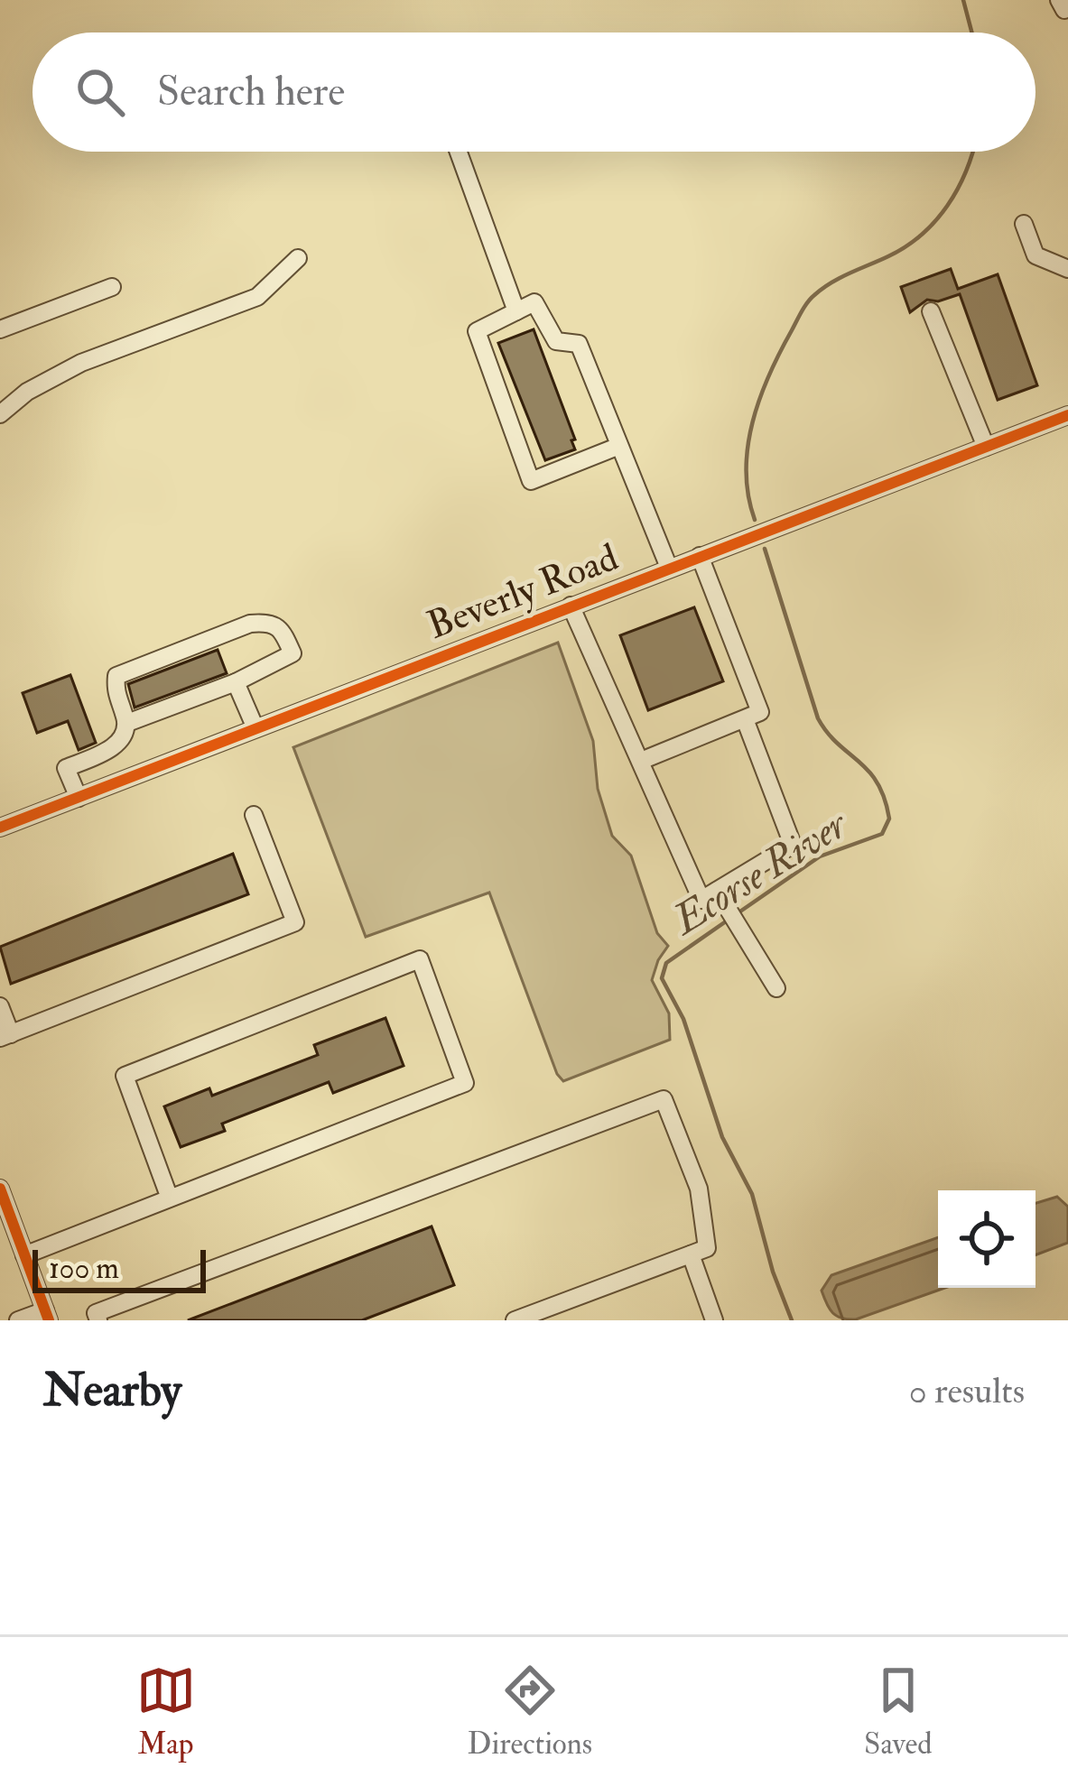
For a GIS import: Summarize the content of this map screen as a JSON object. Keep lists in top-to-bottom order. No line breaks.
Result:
{"streets":{"street":["Beverly Road"]},"water":["Ecorse River"],"scale_bar":"100 m","page":{"search":"Search here","scale":"100 m","heading":["Nearby","0 results"],"nav":["Map","Directions","Saved"]}}
